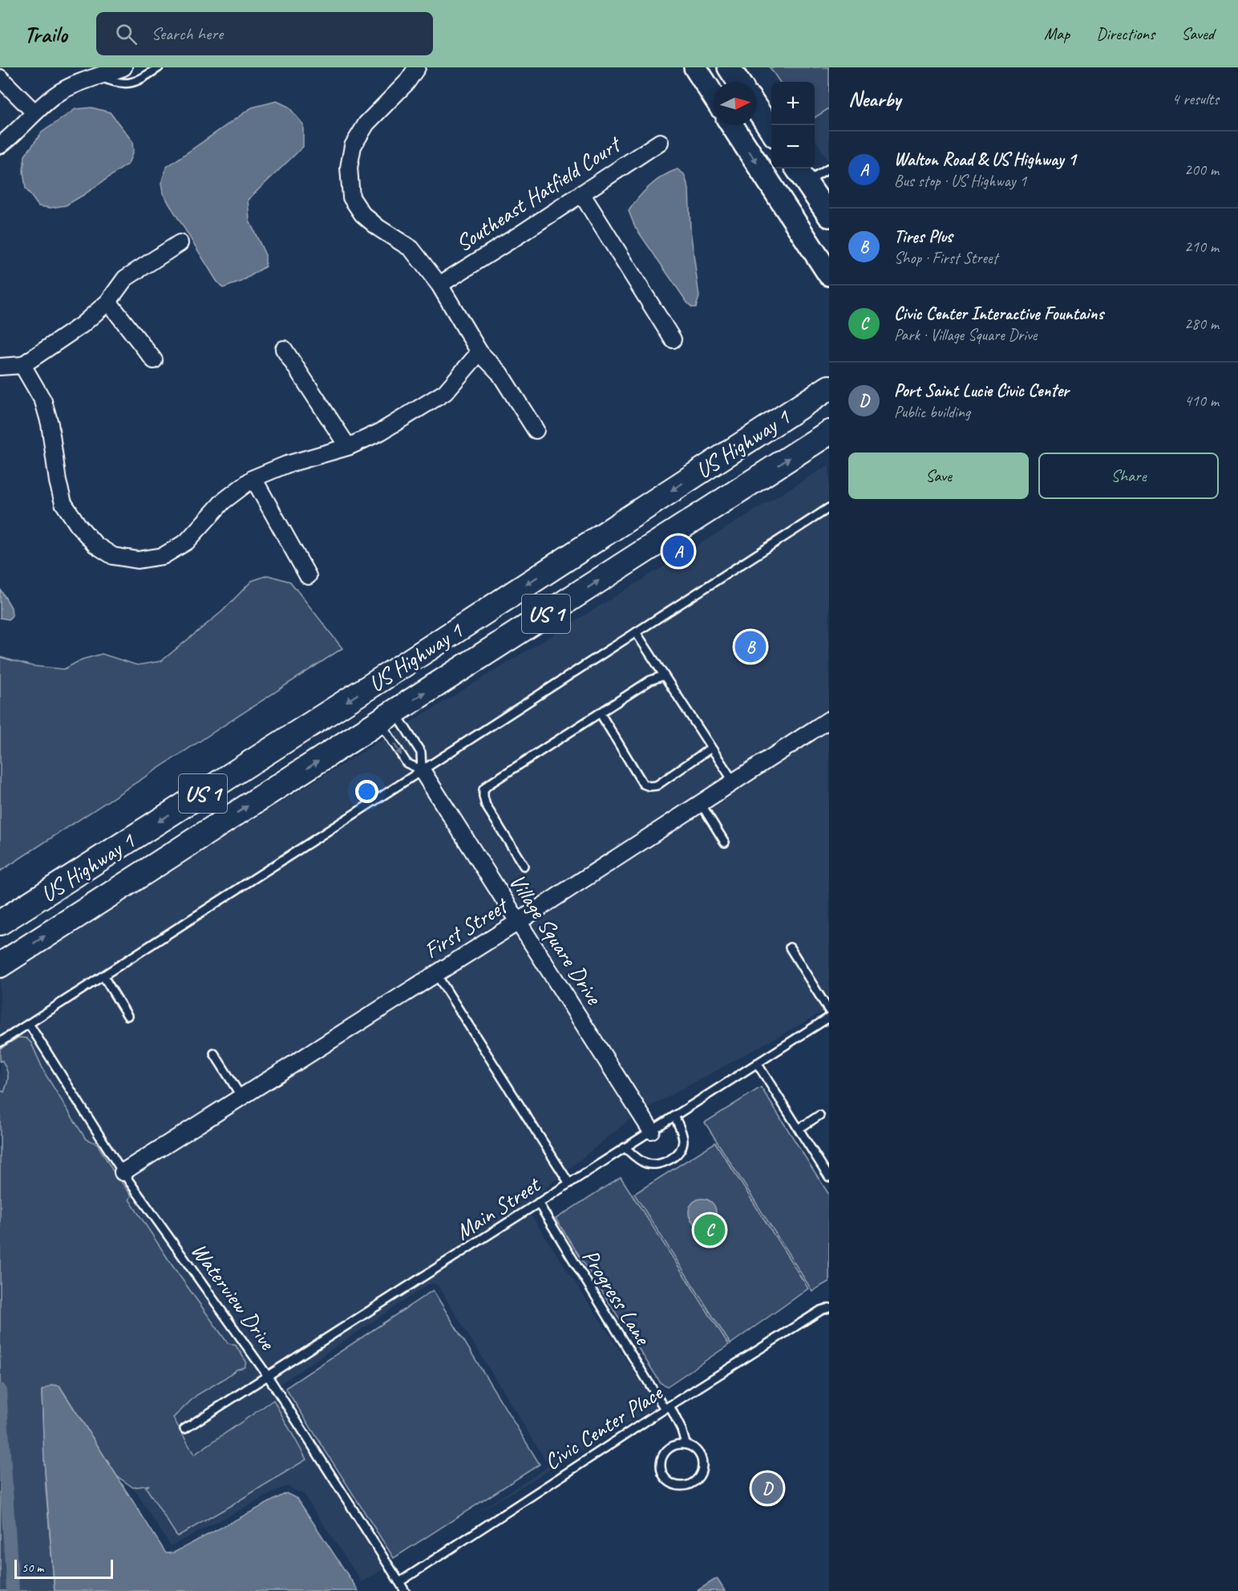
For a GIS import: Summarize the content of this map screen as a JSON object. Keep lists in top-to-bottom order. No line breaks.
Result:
{"streets":{"main road":["US Highway 1","US 1"],"street":["Southeast Hatfield Court","First Street","Village Square Drive"],"lane":["Main Street","Waterview Drive","Progress Lane","Civic Center Place"]},"crossings":[["US Highway 1","Village Square Drive"],["First Street","Village Square Drive"],["First Street","Waterview Drive"],["Village Square Drive","Main Street"],["Main Street","Waterview Drive"],["Main Street","Progress Lane"],["Waterview Drive","Civic Center Place"],["Progress Lane","Civic Center Place"]],"scale_bar":"50 m","north":"right","page":{"header":"Trailo","search":"Search here","nav":["Map","Directions","Saved"],"heading":["Nearby","4 results"],"map_buttons":["+","−"],"list":[{"mark":"A","name":"Walton Road & US Highway 1","note":"Bus stop · US Highway 1","value":"200 m"},{"mark":"B","name":"Tires Plus","note":"Shop · First Street","value":"210 m"},{"mark":"C","name":"Civic Center Interactive Fountains","note":"Park · Village Square Drive","value":"280 m"},{"mark":"D","name":"Port Saint Lucie Civic Center","note":"Public building","value":"410 m"}],"buttons":["Save","Share"],"pins":["A","B","C","D"],"scale":"50 m"}}
